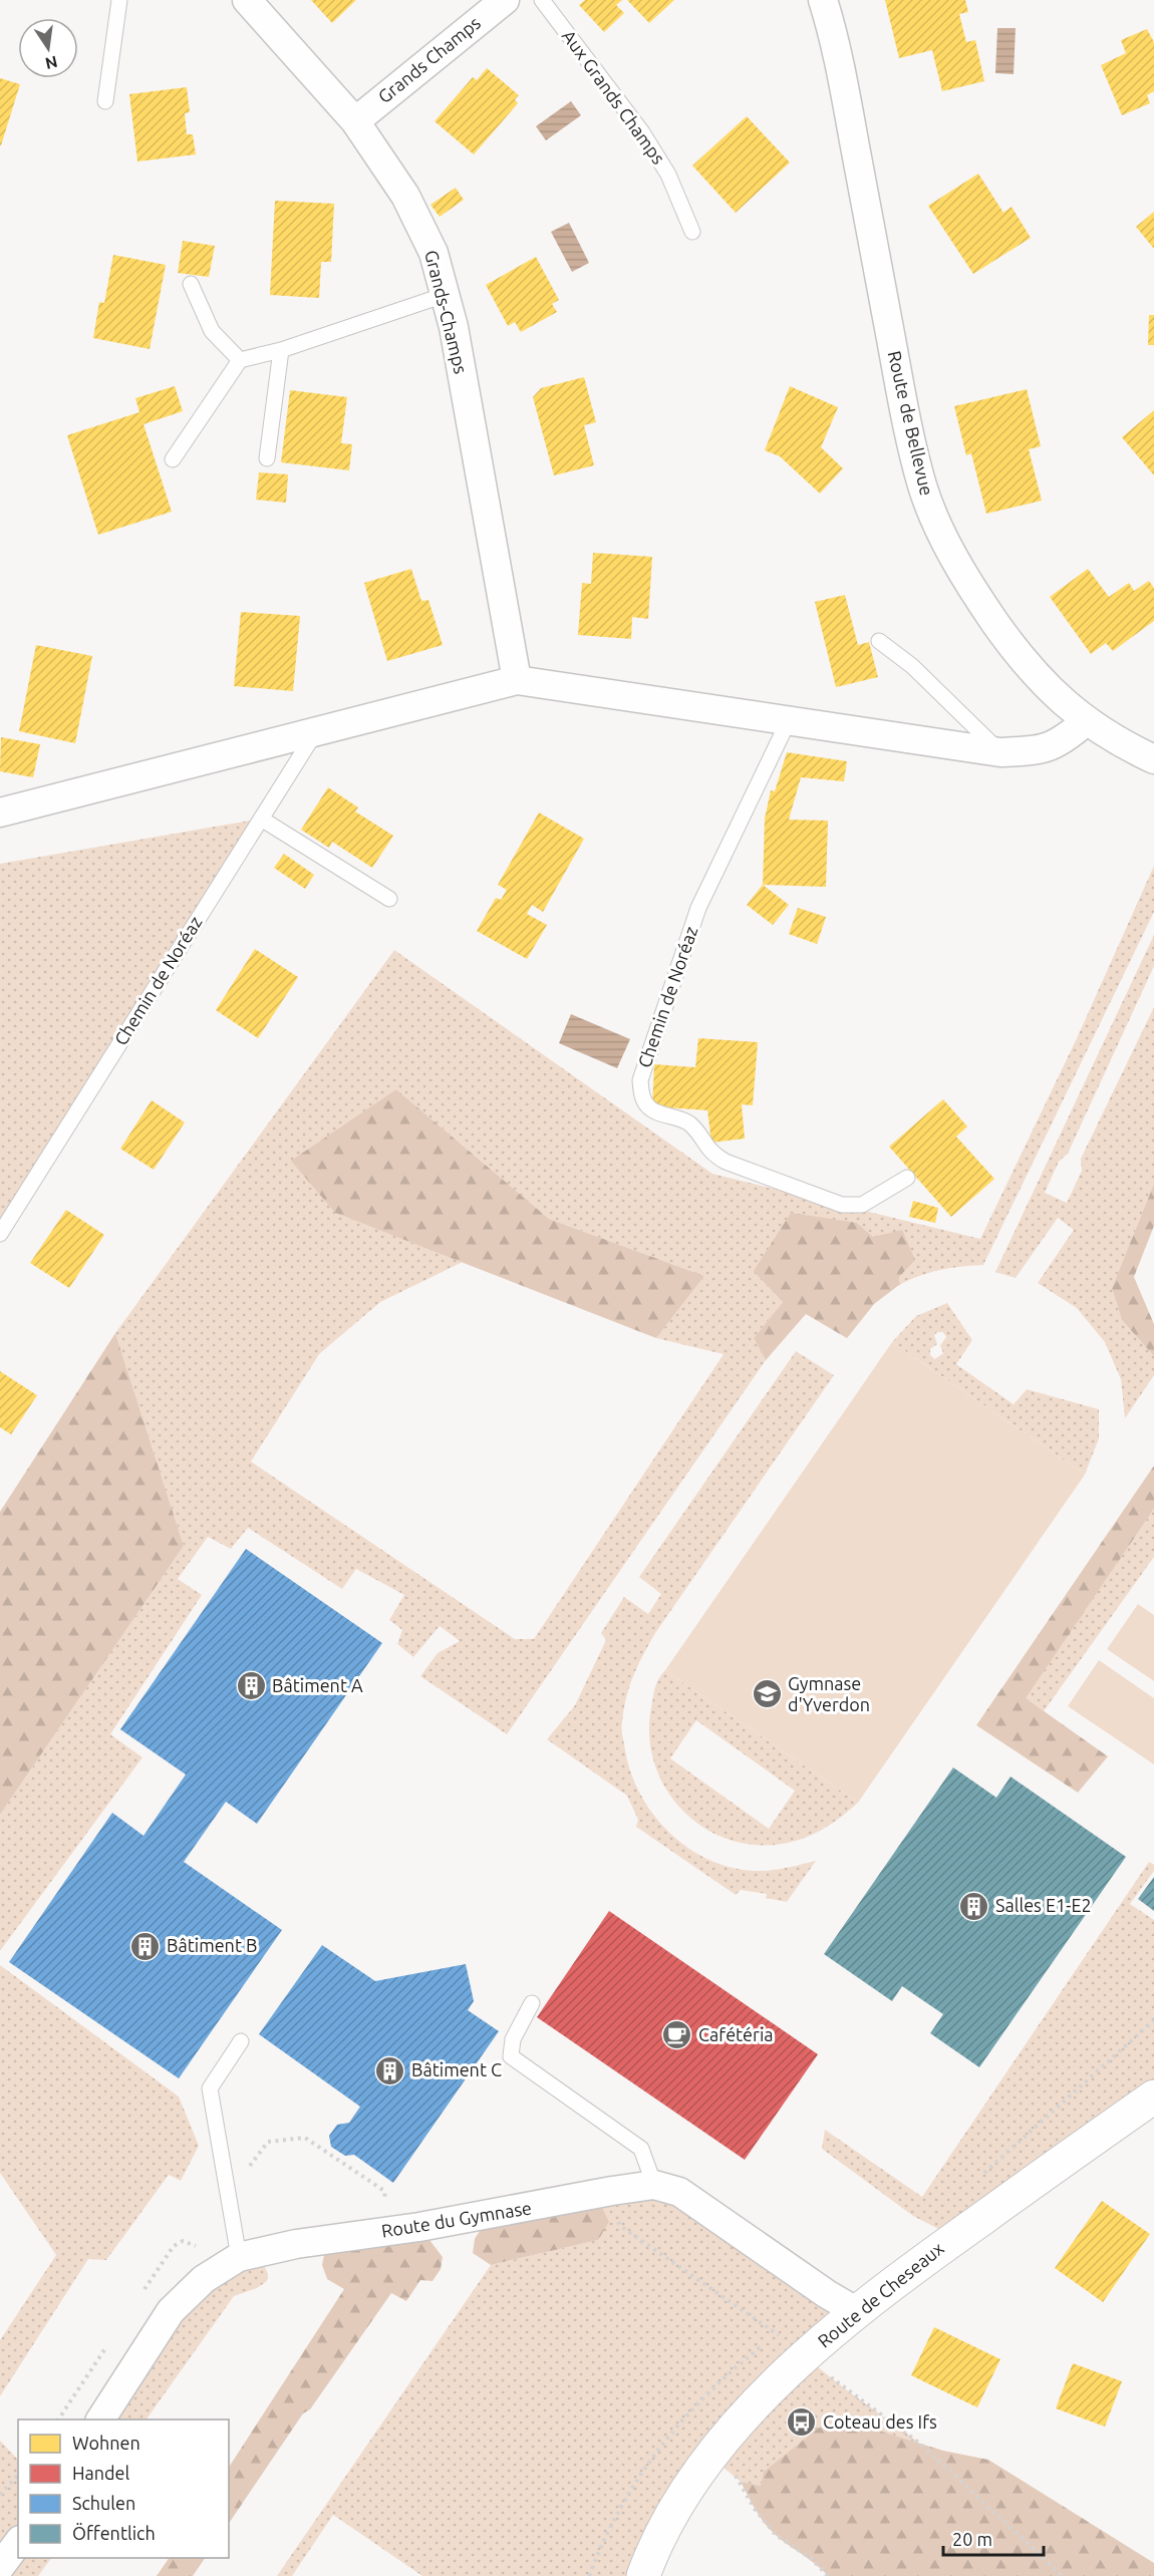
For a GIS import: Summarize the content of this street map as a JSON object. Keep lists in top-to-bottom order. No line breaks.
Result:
{"streets":{"street":["Grands Champs","Grands-Champs","Route de Bellevue","Route du Gymnase","Route de Cheseaux"],"lane":["Aux Grands Champs","Chemin de Noréaz"]},"crossings":[["Grands Champs","Grands-Champs"],["Route du Gymnase","Route de Cheseaux"]],"places":{"building":["Bâtiment A","Salles E1-E2","Bâtiment B","Bâtiment C"],"school or university":["Gymnase d'Yverdon"],"cafe":["Cafétéria"],"bus stop":["Coteau des Ifs"]},"legend":["Wohnen","Handel","Schulen","Öffentlich"],"scale_bar":"20 m","north":"bottom"}
